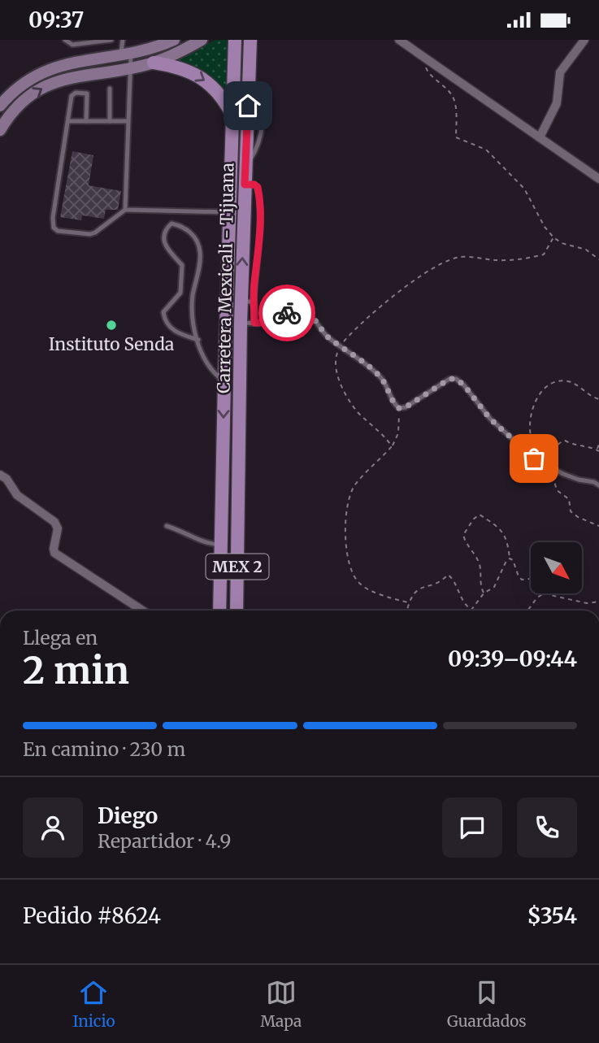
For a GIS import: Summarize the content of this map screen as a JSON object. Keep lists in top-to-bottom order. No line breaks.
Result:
{"streets":{"main road":["Carretera Mexicali - Tijuana","MEX 2"]},"crossings":[["Carretera Mexicali - Tijuana","MEX 2"]],"places":["Instituto Senda"],"north":"bottom right","page":{"status":"09:37","heading":["2 min","Llega en","09:39–09:44"],"panel":["Diego","Repartidor · 4.9","Pedido #8624","$354"],"bar":"En camino · 230 m","tabs":["Inicio","Mapa","Guardados"]}}
